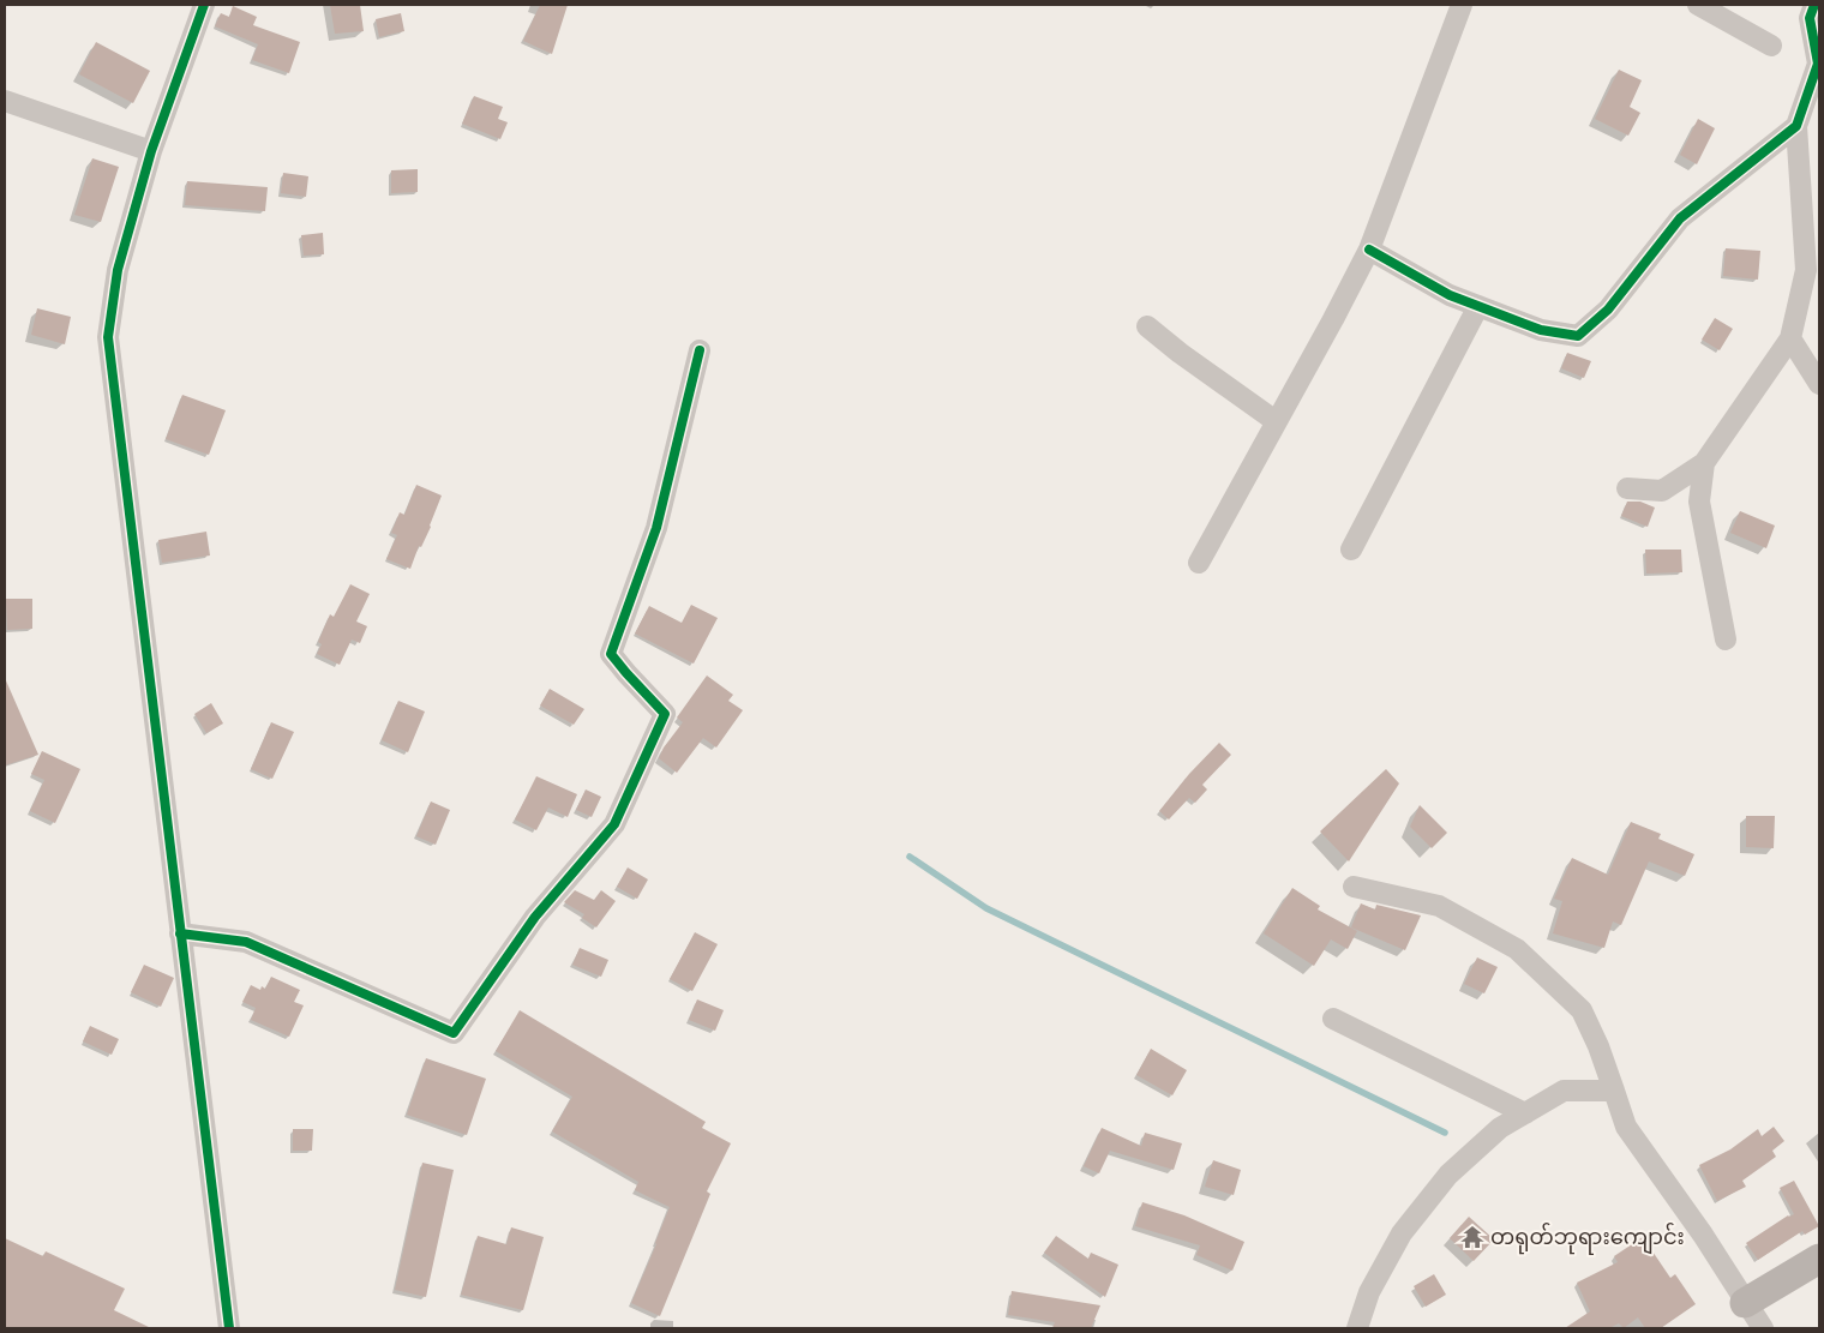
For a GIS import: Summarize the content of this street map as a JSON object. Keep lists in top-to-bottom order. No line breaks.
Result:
{"places":{"temple":["တရုတ်ဘုရားကျောင်း"]}}
